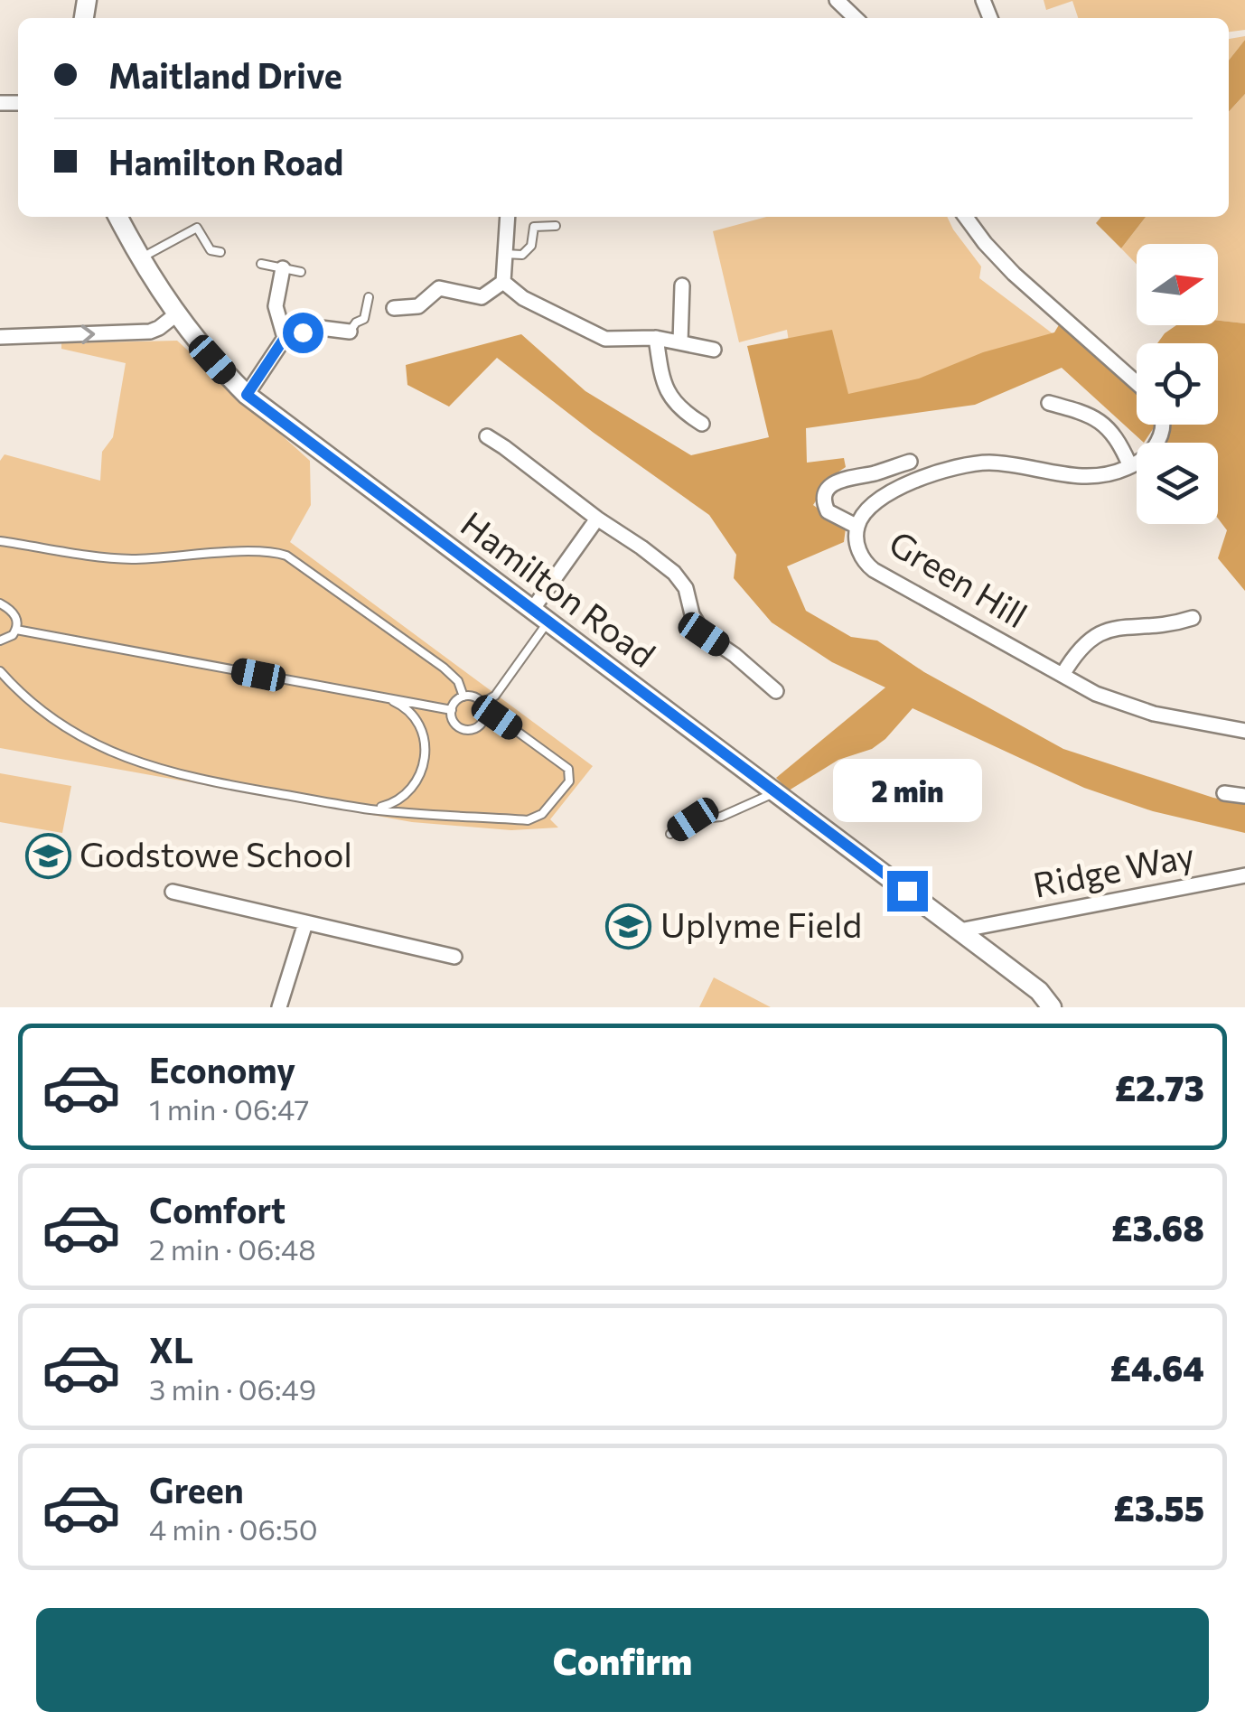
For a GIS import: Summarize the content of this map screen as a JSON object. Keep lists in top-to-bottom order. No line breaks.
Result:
{"streets":{"street":["Green Hill","Hamilton Road","Ridge Way"]},"crossings":[["Hamilton Road","Ridge Way"]],"places":{"school or university":["Godstowe School","Uplyme Field"]},"north":"right","page":{"banner":["Maitland Drive","Hamilton Road"],"bubble":"2 min","list":[{"name":"Economy","note":"1 min · 06:47","value":"£2.73"},{"name":"Comfort","note":"2 min · 06:48","value":"£3.68"},{"name":"XL","note":"3 min · 06:49","value":"£4.64"},{"name":"Green","note":"4 min · 06:50","value":"£3.55"}],"buttons":"Confirm"}}
